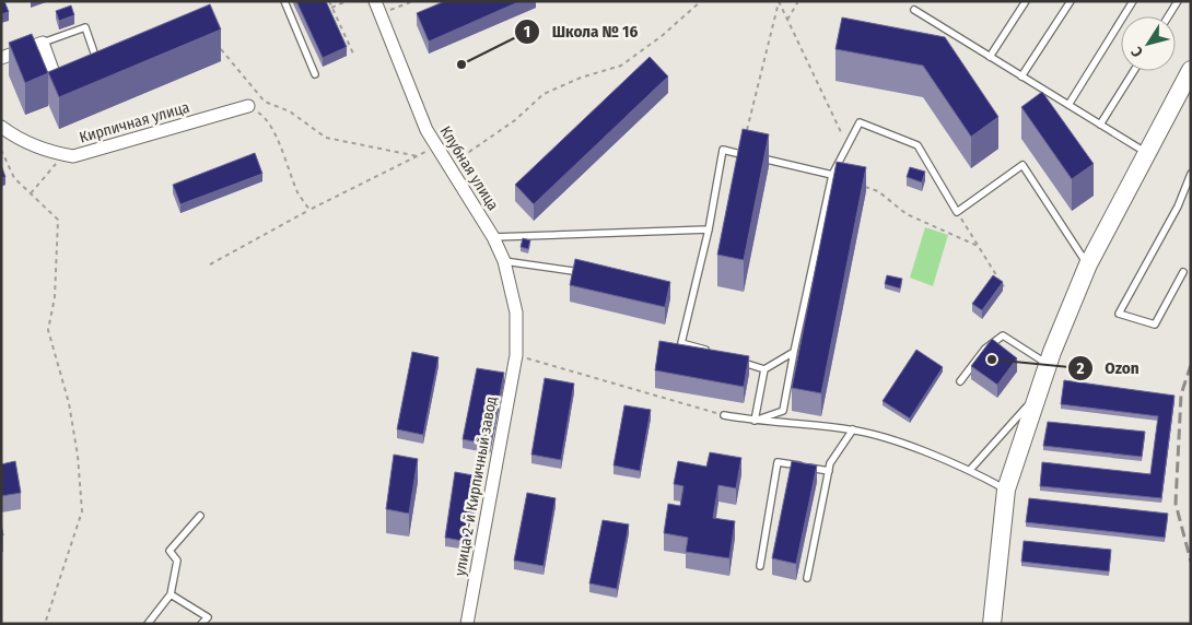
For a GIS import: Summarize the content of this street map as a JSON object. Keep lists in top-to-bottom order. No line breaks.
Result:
{"streets":{"street":["Кирпичная улица","Клубная улица","улица 2-й Кирпичный завод"]},"crossings":[["Клубная улица","улица 2-й Кирпичный завод"]],"places":["Школа № 16","Ozon"],"north":"bottom left"}
